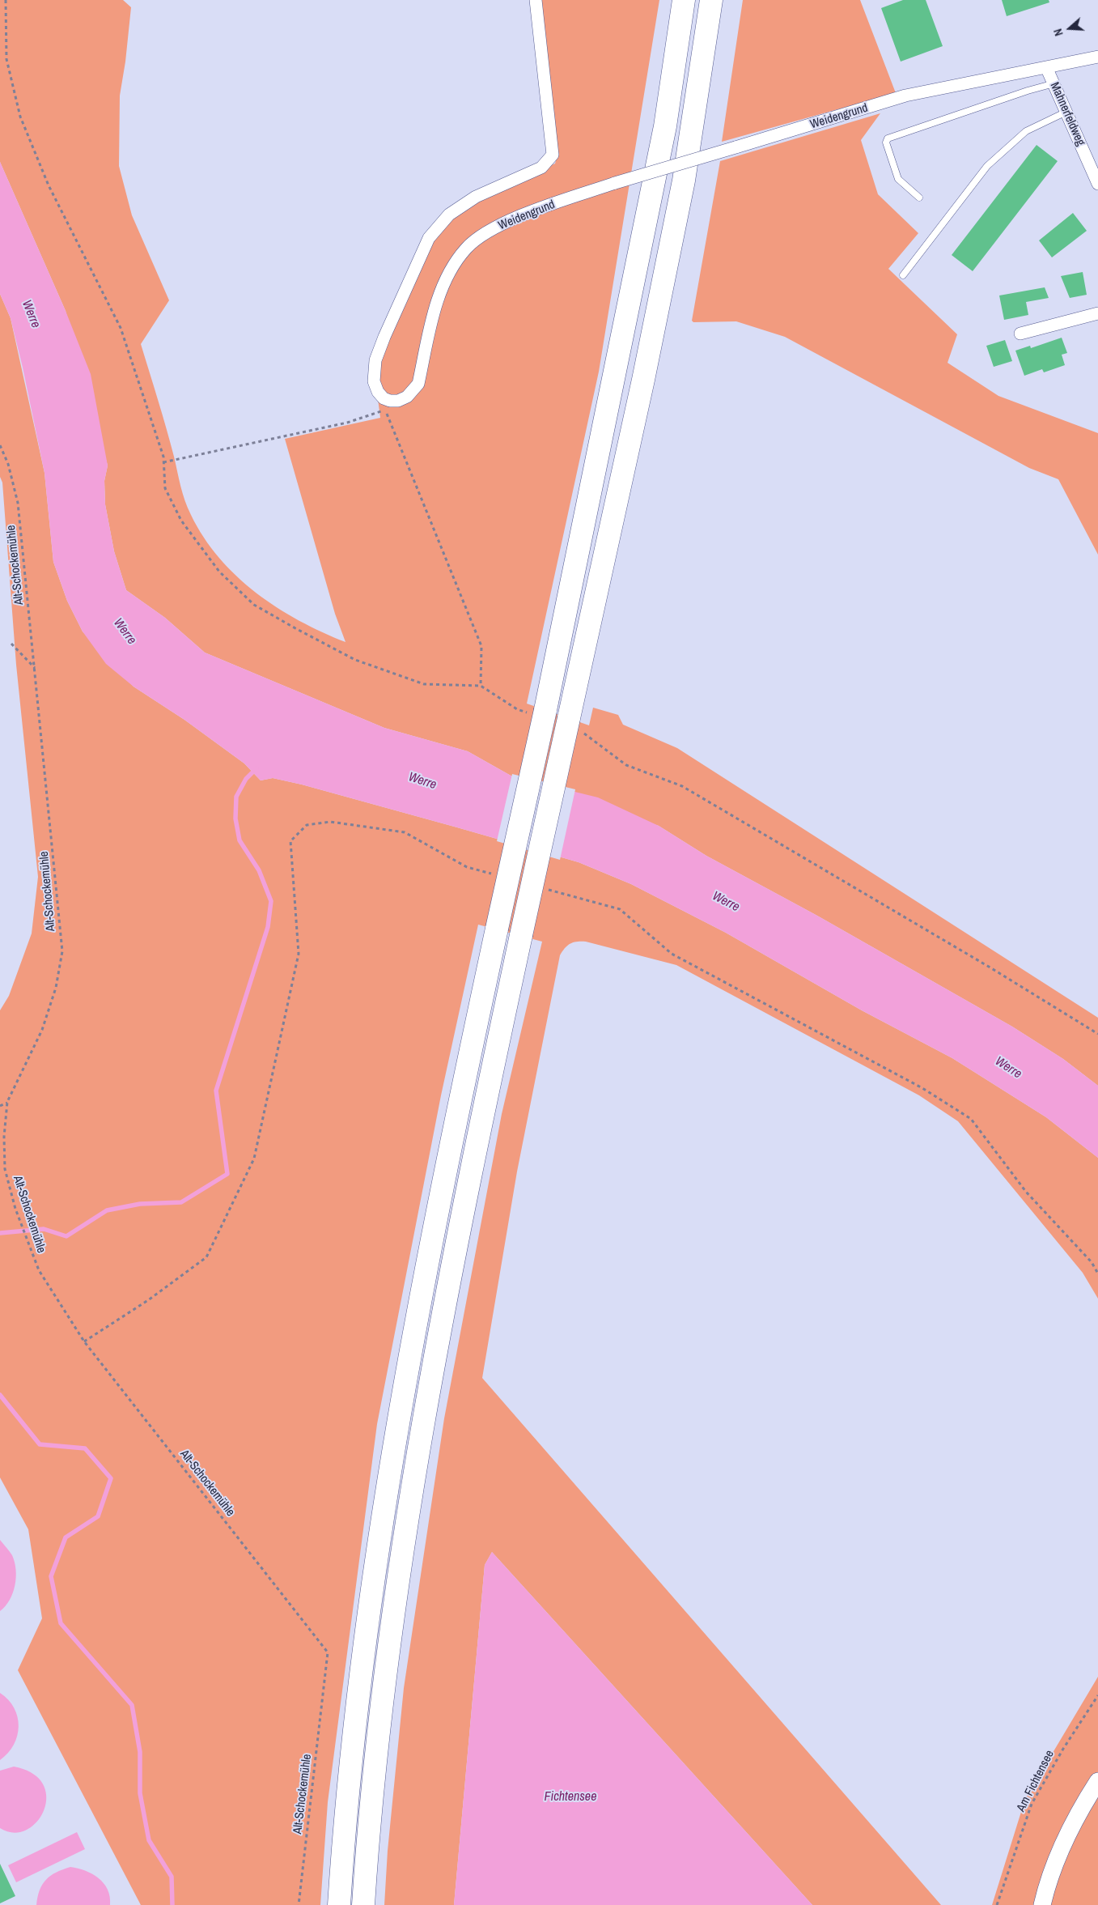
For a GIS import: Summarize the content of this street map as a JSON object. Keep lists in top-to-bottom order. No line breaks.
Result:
{"streets":{"street":["Mahnerfeldweg","Weidengrund"],"path":["Alt-Schockemühle","Am Fichtensee"]},"crossings":[["Mahnerfeldweg","Weidengrund"]],"water":["Werre","Fichtensee"],"north":"left"}
